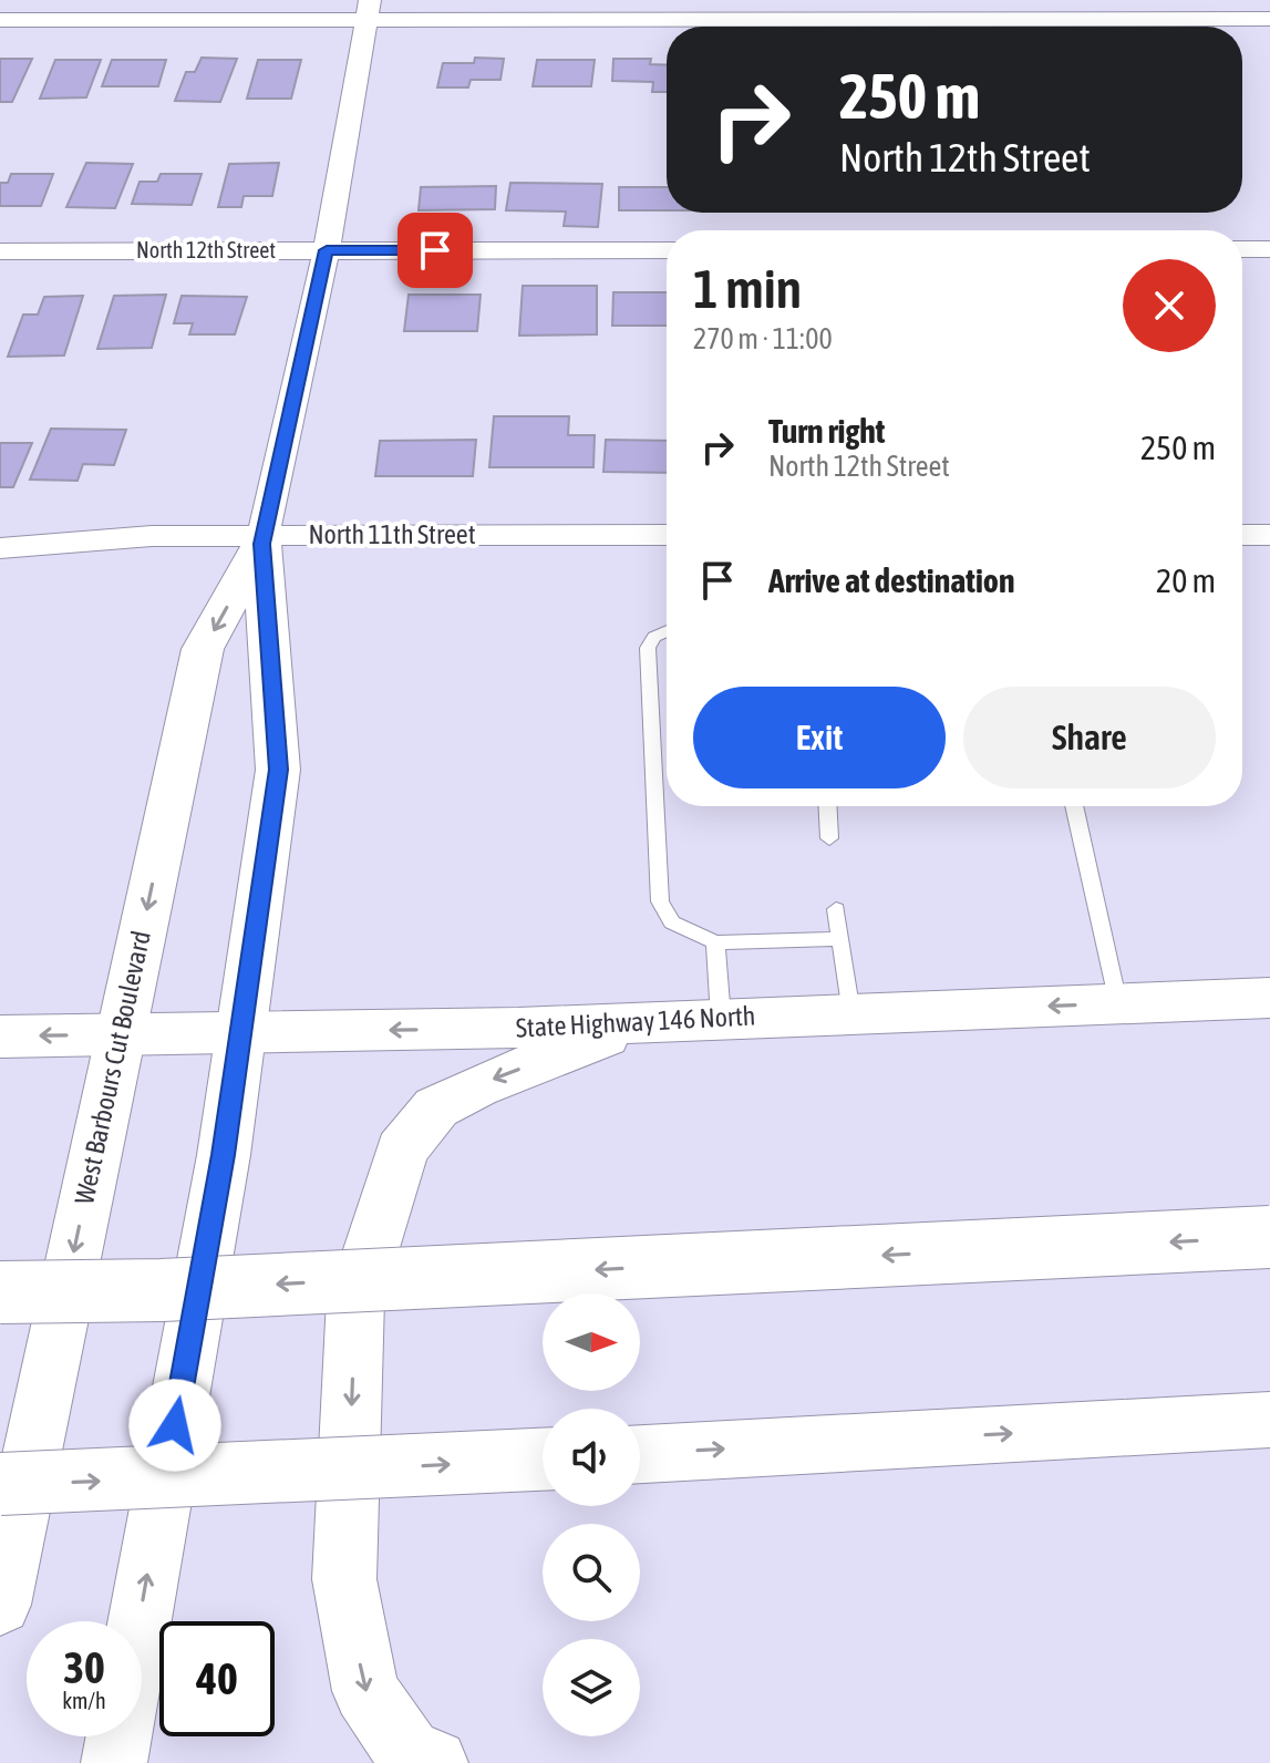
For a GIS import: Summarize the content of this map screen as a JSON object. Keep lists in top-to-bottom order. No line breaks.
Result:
{"streets":{"main road":["State Highway 146 North"],"street":["North 12th Street","North 11th Street","West Barbours Cut Boulevard"]},"crossings":[["North 12th Street","West Barbours Cut Boulevard"],["North 11th Street","West Barbours Cut Boulevard"],["State Highway 146 North","West Barbours Cut Boulevard"]],"north":"right","page":{"turn":["250 m","North 12th Street"],"heading":["1 min","270 m · 11:00"],"list":[{"name":"Turn right","note":"North 12th Street","value":"250 m"},{"name":"Arrive at destination","value":"20 m"}],"buttons":["Exit","Share"],"speed":"30 km/h","limit":"40"}}
